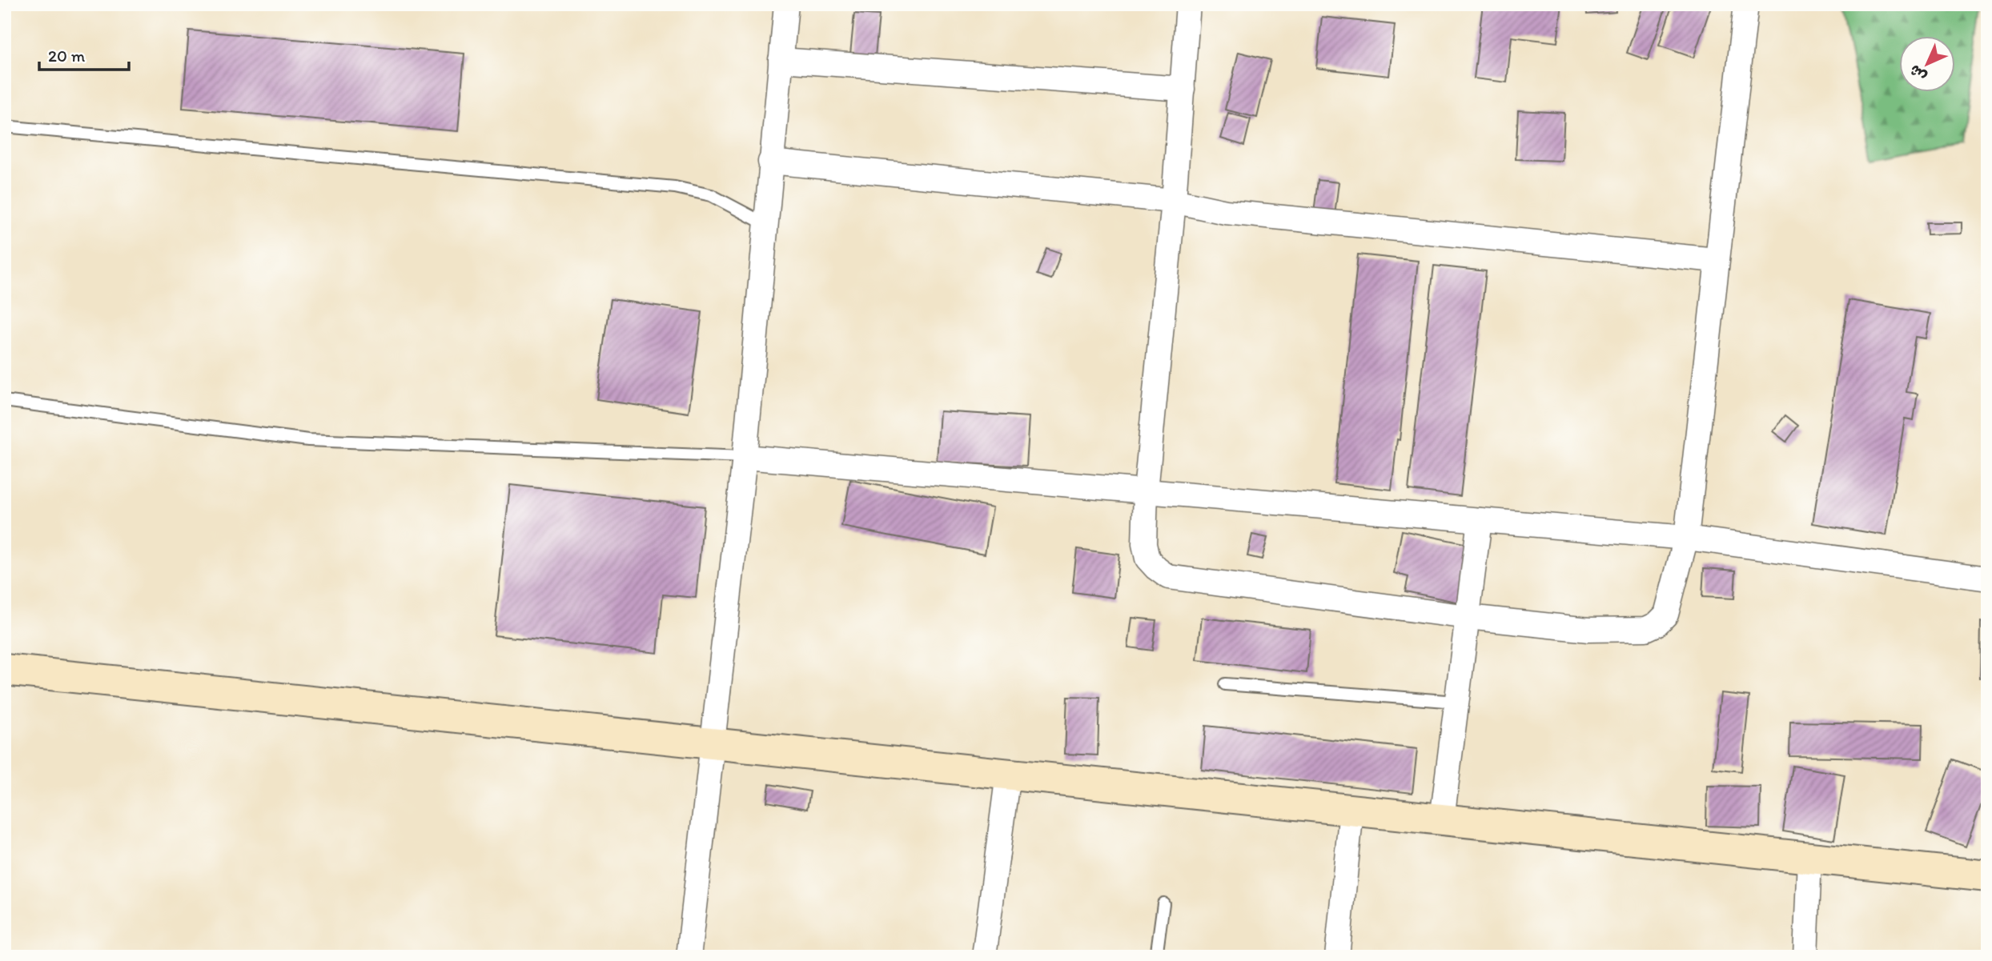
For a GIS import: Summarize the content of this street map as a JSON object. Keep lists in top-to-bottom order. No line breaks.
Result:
{"scale_bar":"20 m","north":"bottom left"}
